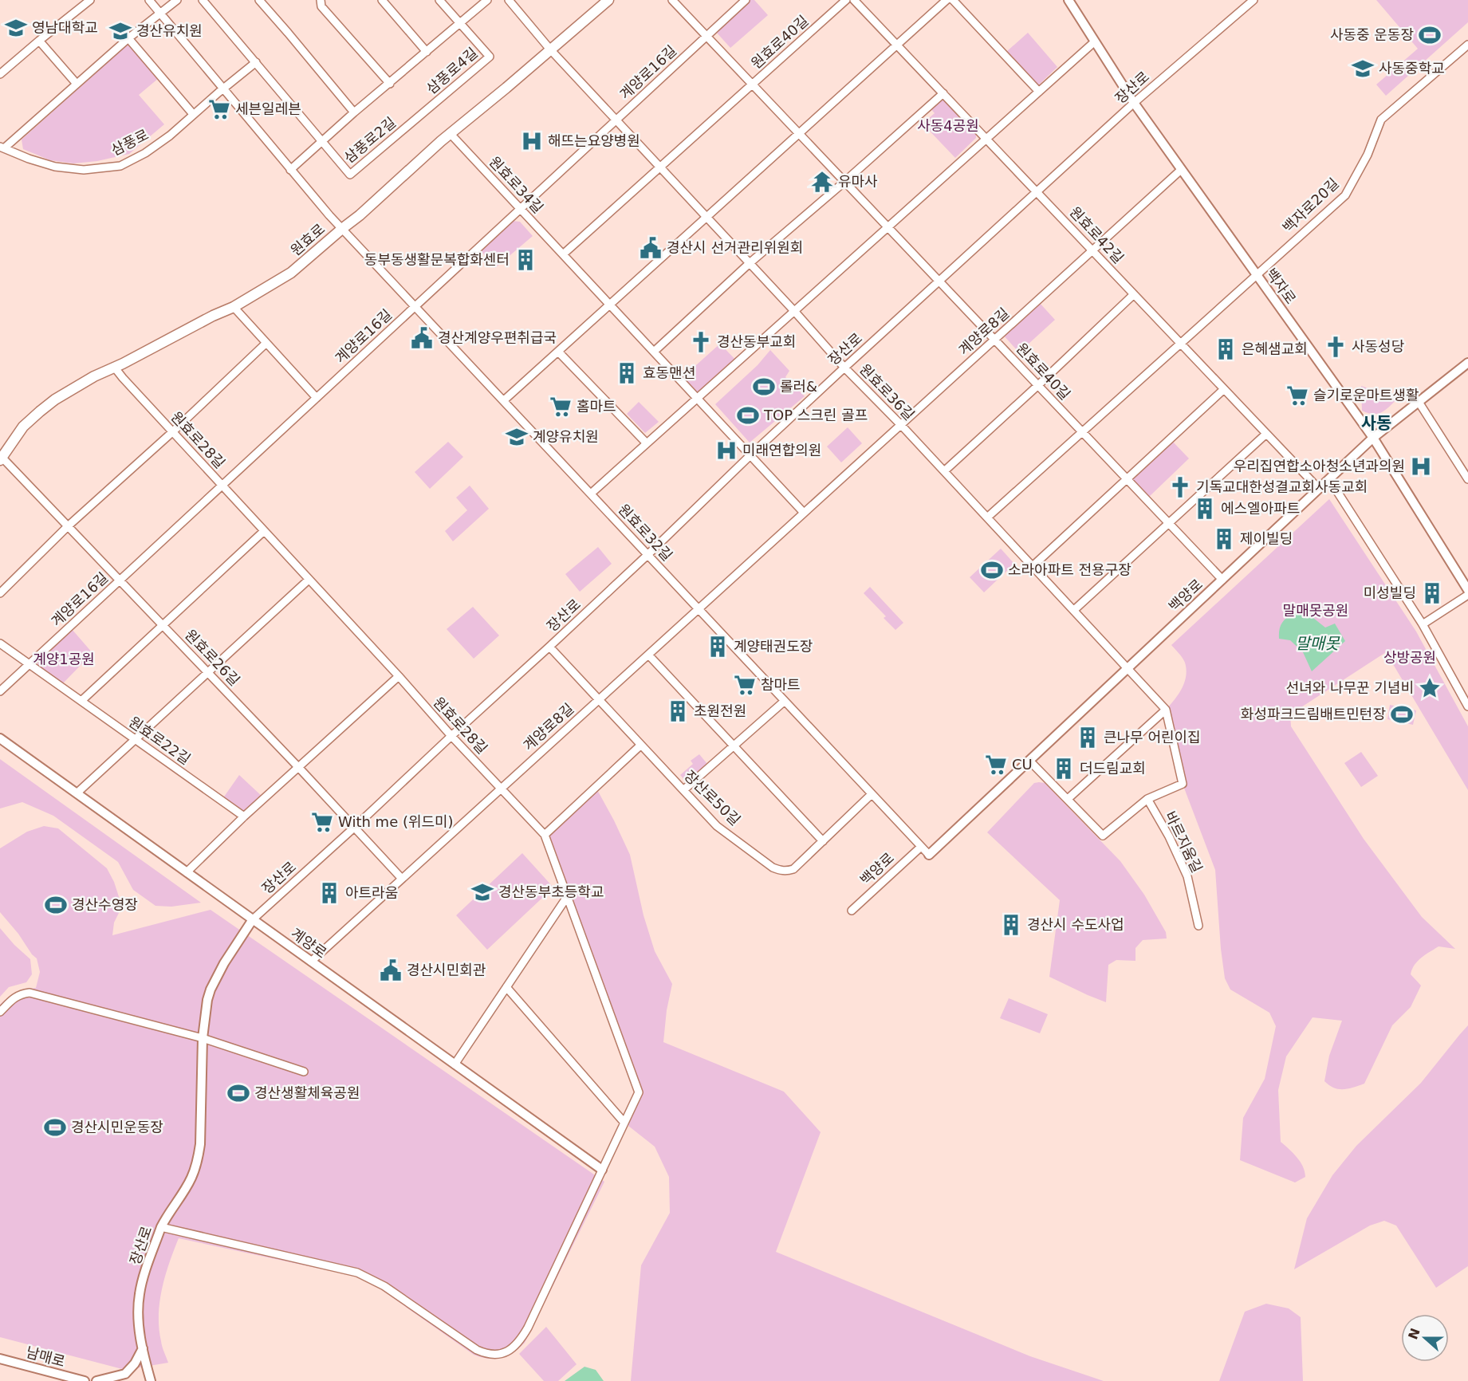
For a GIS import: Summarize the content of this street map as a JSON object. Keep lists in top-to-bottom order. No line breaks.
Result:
{"streets":{"main road":["원효로"],"street":["원효로40길","삼풍로4길","계양로16길","장산로","삼풍로2길","삼풍로","원효로34길","백자로20길","원효로42길","백자로","계양로8길","원효로36길","원효로28길","원효로32길","백양로","원효로26길","원효로22길","장산로50길","바르지움길","계양로","남매로"]},"crossings":[["원효로40길","계양로16길"],["원효로40길","장산로"],["원효로40길","백자로20길"],["원효로40길","계양로8길"],["원효로40길","원효로36길"],["원효로40길","백양로"],["삼풍로4길","삼풍로2길"],["계양로16길","원효로34길"],["계양로16길","원효로36길"],["계양로16길","원효로28길"],["계양로16길","원효로32길"],["계양로16길","원효로26길"],["계양로16길","원효로22길"],["장산로","원효로34길"],["장산로","원효로42길"],["장산로","백자로"],["장산로","원효로36길"],["장산로","원효로28길"],["장산로","원효로32길"],["장산로","원효로26길"],["장산로","장산로50길"],["장산로","계양로"],["삼풍로2길","삼풍로"],["원효로34길","원효로"],["백자로20길","원효로42길"],["백자로20길","백자로"],["백자로20길","원효로36길"],["원효로42길","계양로8길"],["원효로42길","백양로"],["원효로","원효로36길"],["원효로","원효로28길"],["원효로","원효로32길"],["원효로","원효로26길"],["백자로","계양로8길"],["백자로","백양로"],["계양로8길","원효로36길"],["계양로8길","원효로28길"],["계양로8길","원효로32길"],["계양로8길","원효로26길"],["계양로8길","장산로50길"],["계양로8길","계양로"],["원효로36길","백양로"],["원효로28길","계양로"],["원효로32길","백양로"],["원효로32길","장산로50길"]],"districts":["사동"],"water":["말매못"],"parks":["사동4공원","말매못공원","상방공원","계양1공원"],"places":{"school or university":["영남대학교","경산유치원","사동중학교","계양유치원","경산동부초등학교"],"sports":["사동중 운동장","롤러&","TOP 스크린 골프","소라아파트 전용구장","화성파크드림배트민턴장","경산수영장","경산생활체육공원","경산시민운동장"],"supermarket":["세븐일레븐","슬기로운마트생활","홈마트","참마트","CU","With me (위드미)"],"hospital":["해뜨는요양병원","미래연합의원","우리집연합소아청소년과의원"],"temple":["유마사"],"public building":["경산시 선거관리위원회","경산계양우편취급국","경산시민회관"],"building":["동부동생활문복합화센터","은혜샘교회","효동맨션","에스엘아파트","제이빌딩","미성빌딩","계양태권도장","초원전원","큰나무 어린이집","더드림교회","아트라움","경산시 수도사업"],"church":["경산동부교회","사동성당","기독교대한성결교회사동교회"],"place":["선녀와 나무꾼 기념비"]},"north":"left"}
